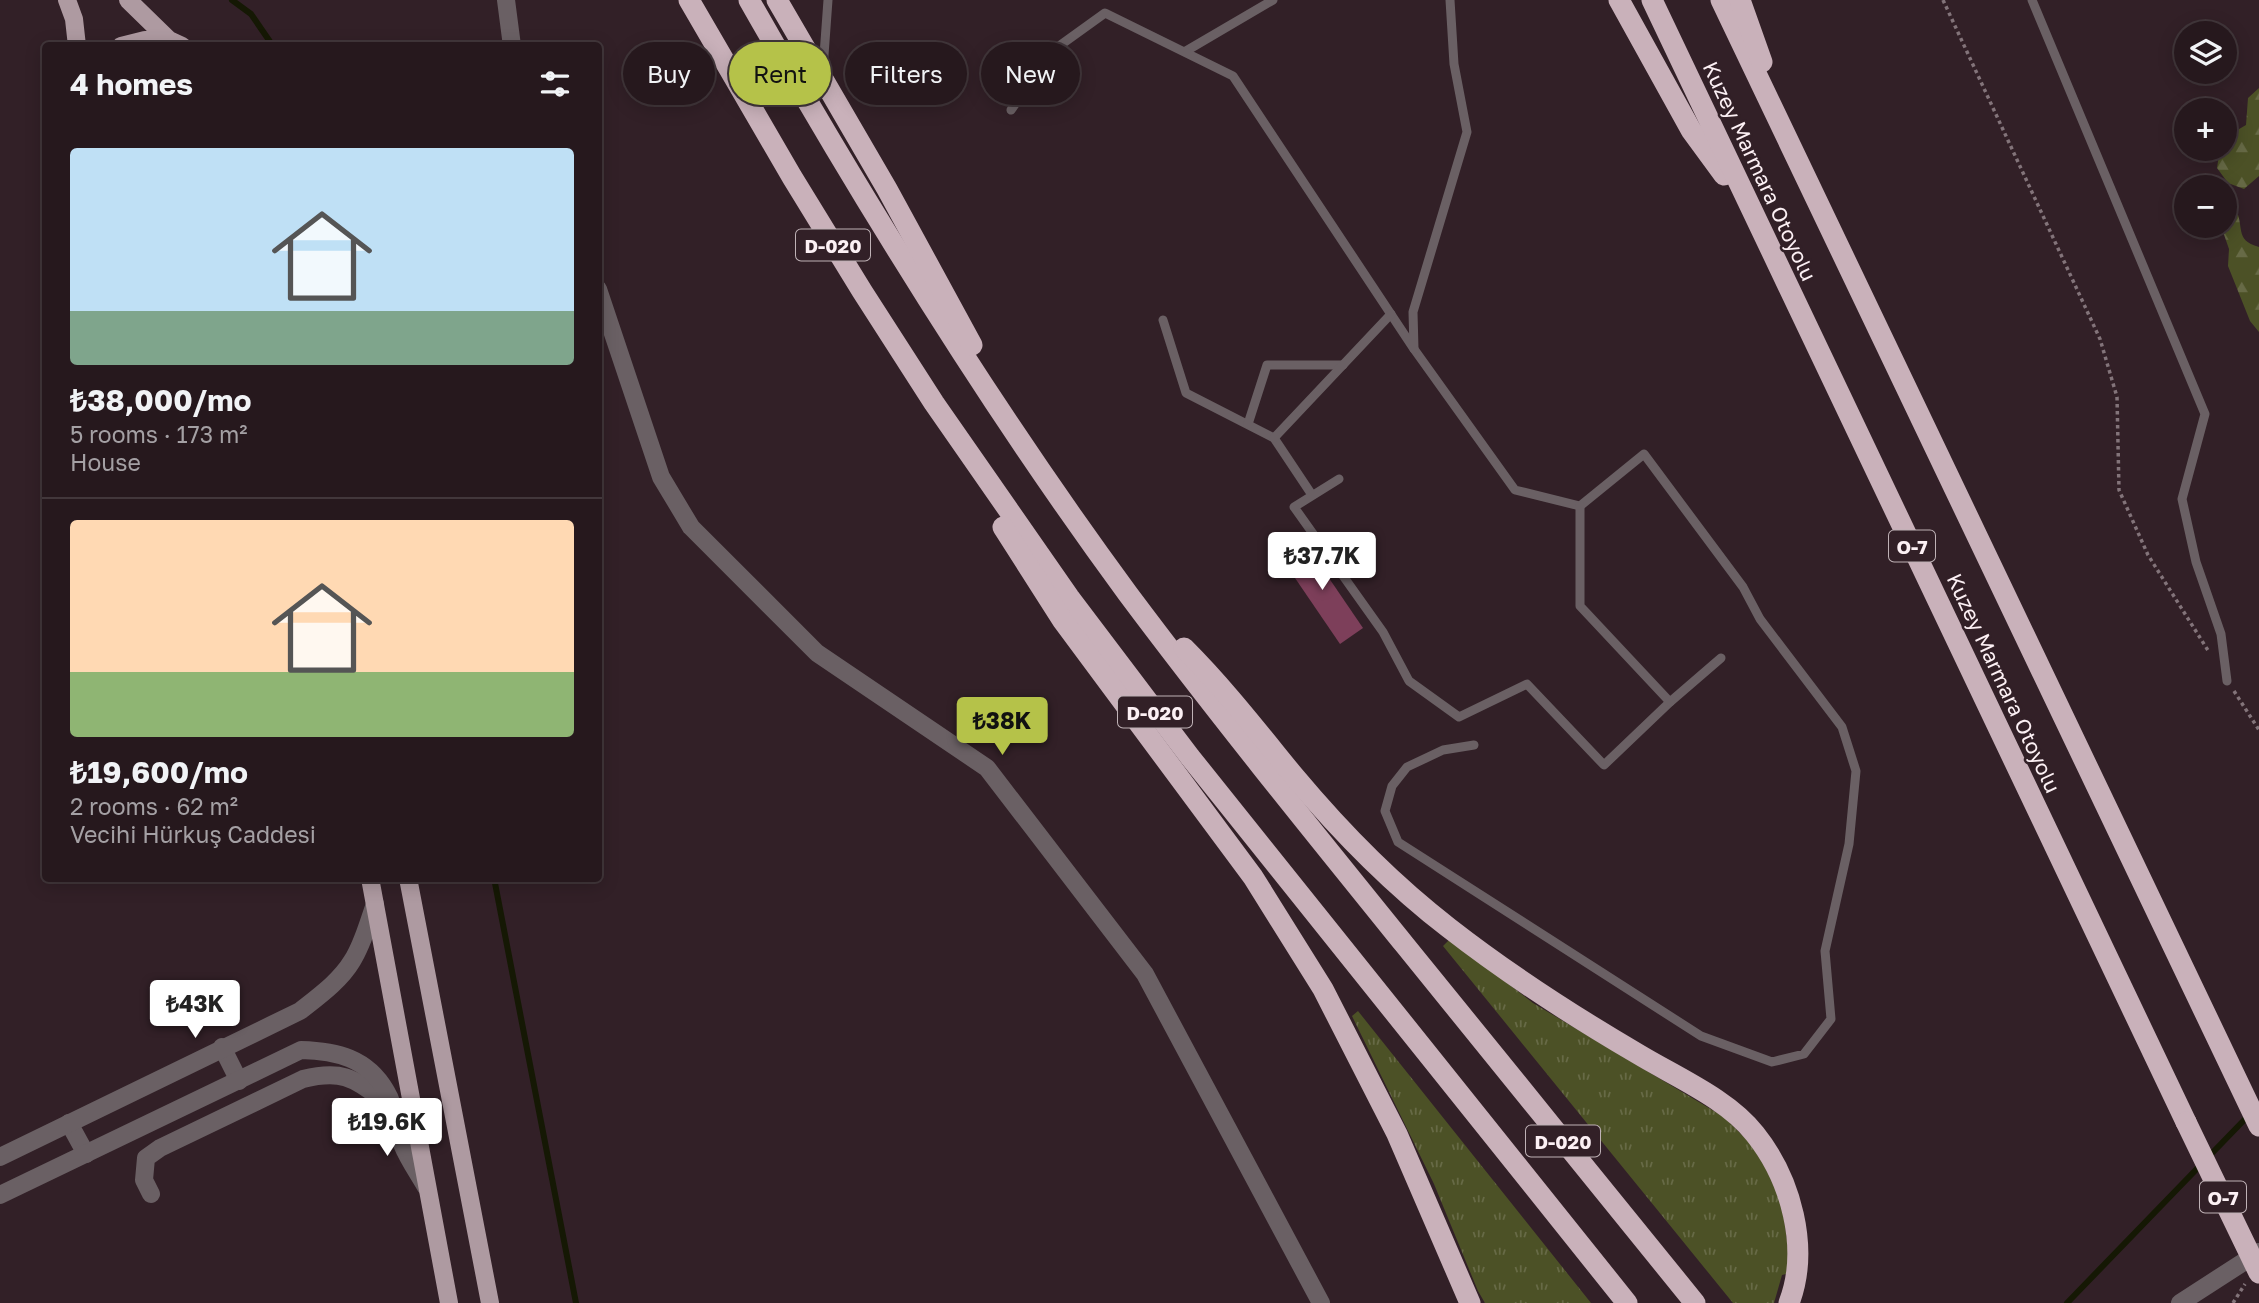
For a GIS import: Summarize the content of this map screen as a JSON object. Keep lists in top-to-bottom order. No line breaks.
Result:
{"streets":{"highway":["Kuzey Marmara Otoyolu","D-020","O-7"]},"page":{"map_buttons":["+","−"],"chip":["Buy","Rent","Filters","New"],"heading":"4 homes","list":[{"name":"₺38,000/mo","note":"5 rooms · 173 m² · House"},{"name":"₺19,600/mo","note":"2 rooms · 62 m² · Vecihi Hürkuş Caddesi"}],"price":["₺37.7K","₺38K","₺43K","₺19.6K"]}}
